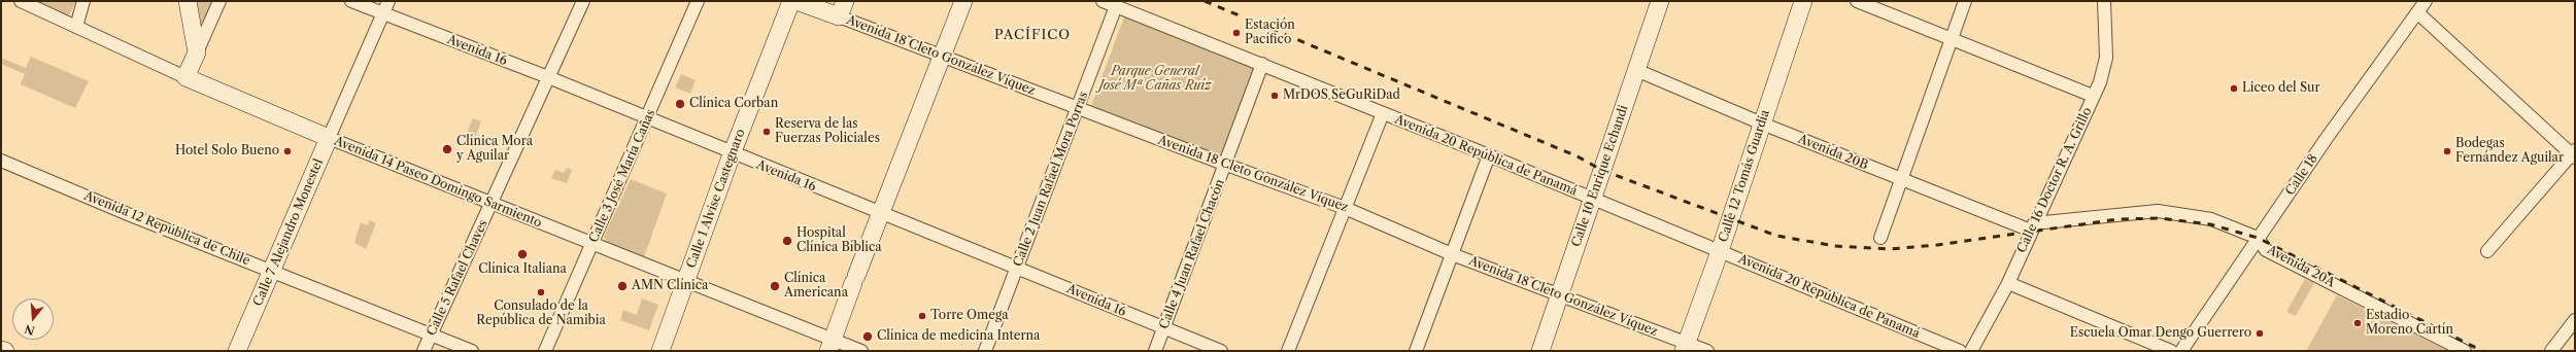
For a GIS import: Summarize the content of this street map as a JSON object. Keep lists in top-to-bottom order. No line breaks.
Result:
{"streets":{"street":["Avenida 16","Avenida 18 Cleto González Víquez","Avenida 20B","Avenida 20 República de Panamá","Calle 18","Calle 3 José María Cañas","Calle 10 Enrique Echandi","Calle 12 Tomás Guardia","Calle 2 Juan Rafael Mora Porras","Calle 16 Doctor R. A. Grillo","Avenida 14 Paseo Domingo Sarmiento","Calle 1 Alvise Castegnaro","Avenida 12 República de Chile","Calle 7 Alejandro Monestel","Calle 4 Juan Rafael Chacón","Avenida 20A","Calle 5 Rafael Chaves"]},"crossings":[["Avenida 16","Calle 3 José María Cañas"],["Avenida 16","Calle 2 Juan Rafael Mora Porras"],["Avenida 16","Calle 1 Alvise Castegnaro"],["Avenida 16","Calle 7 Alejandro Monestel"],["Avenida 16","Calle 4 Juan Rafael Chacón"],["Avenida 16","Calle 5 Rafael Chaves"],["Avenida 18 Cleto González Víquez","Calle 10 Enrique Echandi"],["Avenida 18 Cleto González Víquez","Calle 12 Tomás Guardia"],["Avenida 18 Cleto González Víquez","Calle 2 Juan Rafael Mora Porras"],["Avenida 18 Cleto González Víquez","Calle 4 Juan Rafael Chacón"],["Avenida 20B","Calle 10 Enrique Echandi"],["Avenida 20B","Calle 12 Tomás Guardia"],["Avenida 20B","Calle 16 Doctor R. A. Grillo"],["Avenida 20B","Avenida 20A"],["Avenida 20 República de Panamá","Calle 10 Enrique Echandi"],["Avenida 20 República de Panamá","Calle 12 Tomás Guardia"],["Avenida 20 República de Panamá","Calle 2 Juan Rafael Mora Porras"],["Avenida 20 República de Panamá","Calle 4 Juan Rafael Chacón"],["Calle 18","Avenida 20A"],["Calle 3 José María Cañas","Avenida 14 Paseo Domingo Sarmiento"],["Calle 16 Doctor R. A. Grillo","Avenida 20A"],["Avenida 14 Paseo Domingo Sarmiento","Calle 1 Alvise Castegnaro"],["Avenida 14 Paseo Domingo Sarmiento","Calle 7 Alejandro Monestel"],["Avenida 14 Paseo Domingo Sarmiento","Calle 5 Rafael Chaves"],["Avenida 12 República de Chile","Calle 7 Alejandro Monestel"],["Avenida 12 República de Chile","Calle 5 Rafael Chaves"]],"districts":["PACÍFICO"],"parks":["Parque General José Mª Cañas Ruíz"],"places":["Estación Pacífico","Liceo del Sur","MrDOS SeGuRiDad","Clínica Corban","Reserva de las Fuerzas Policiales","Clínica Mora y Aguilar","Hotel Solo Bueno","Bodegas Fernández Aguilar","Hospital Clínica Bíblica","Clínica Italiana","AMN Clínica","Clínica Americana","Consulado de la República de Namibia","Torre Omega","Estadio Moreno Cartín","Escuela Omar Dengo Guerrero","Clínica de medicina Interna"],"north":"bottom"}
